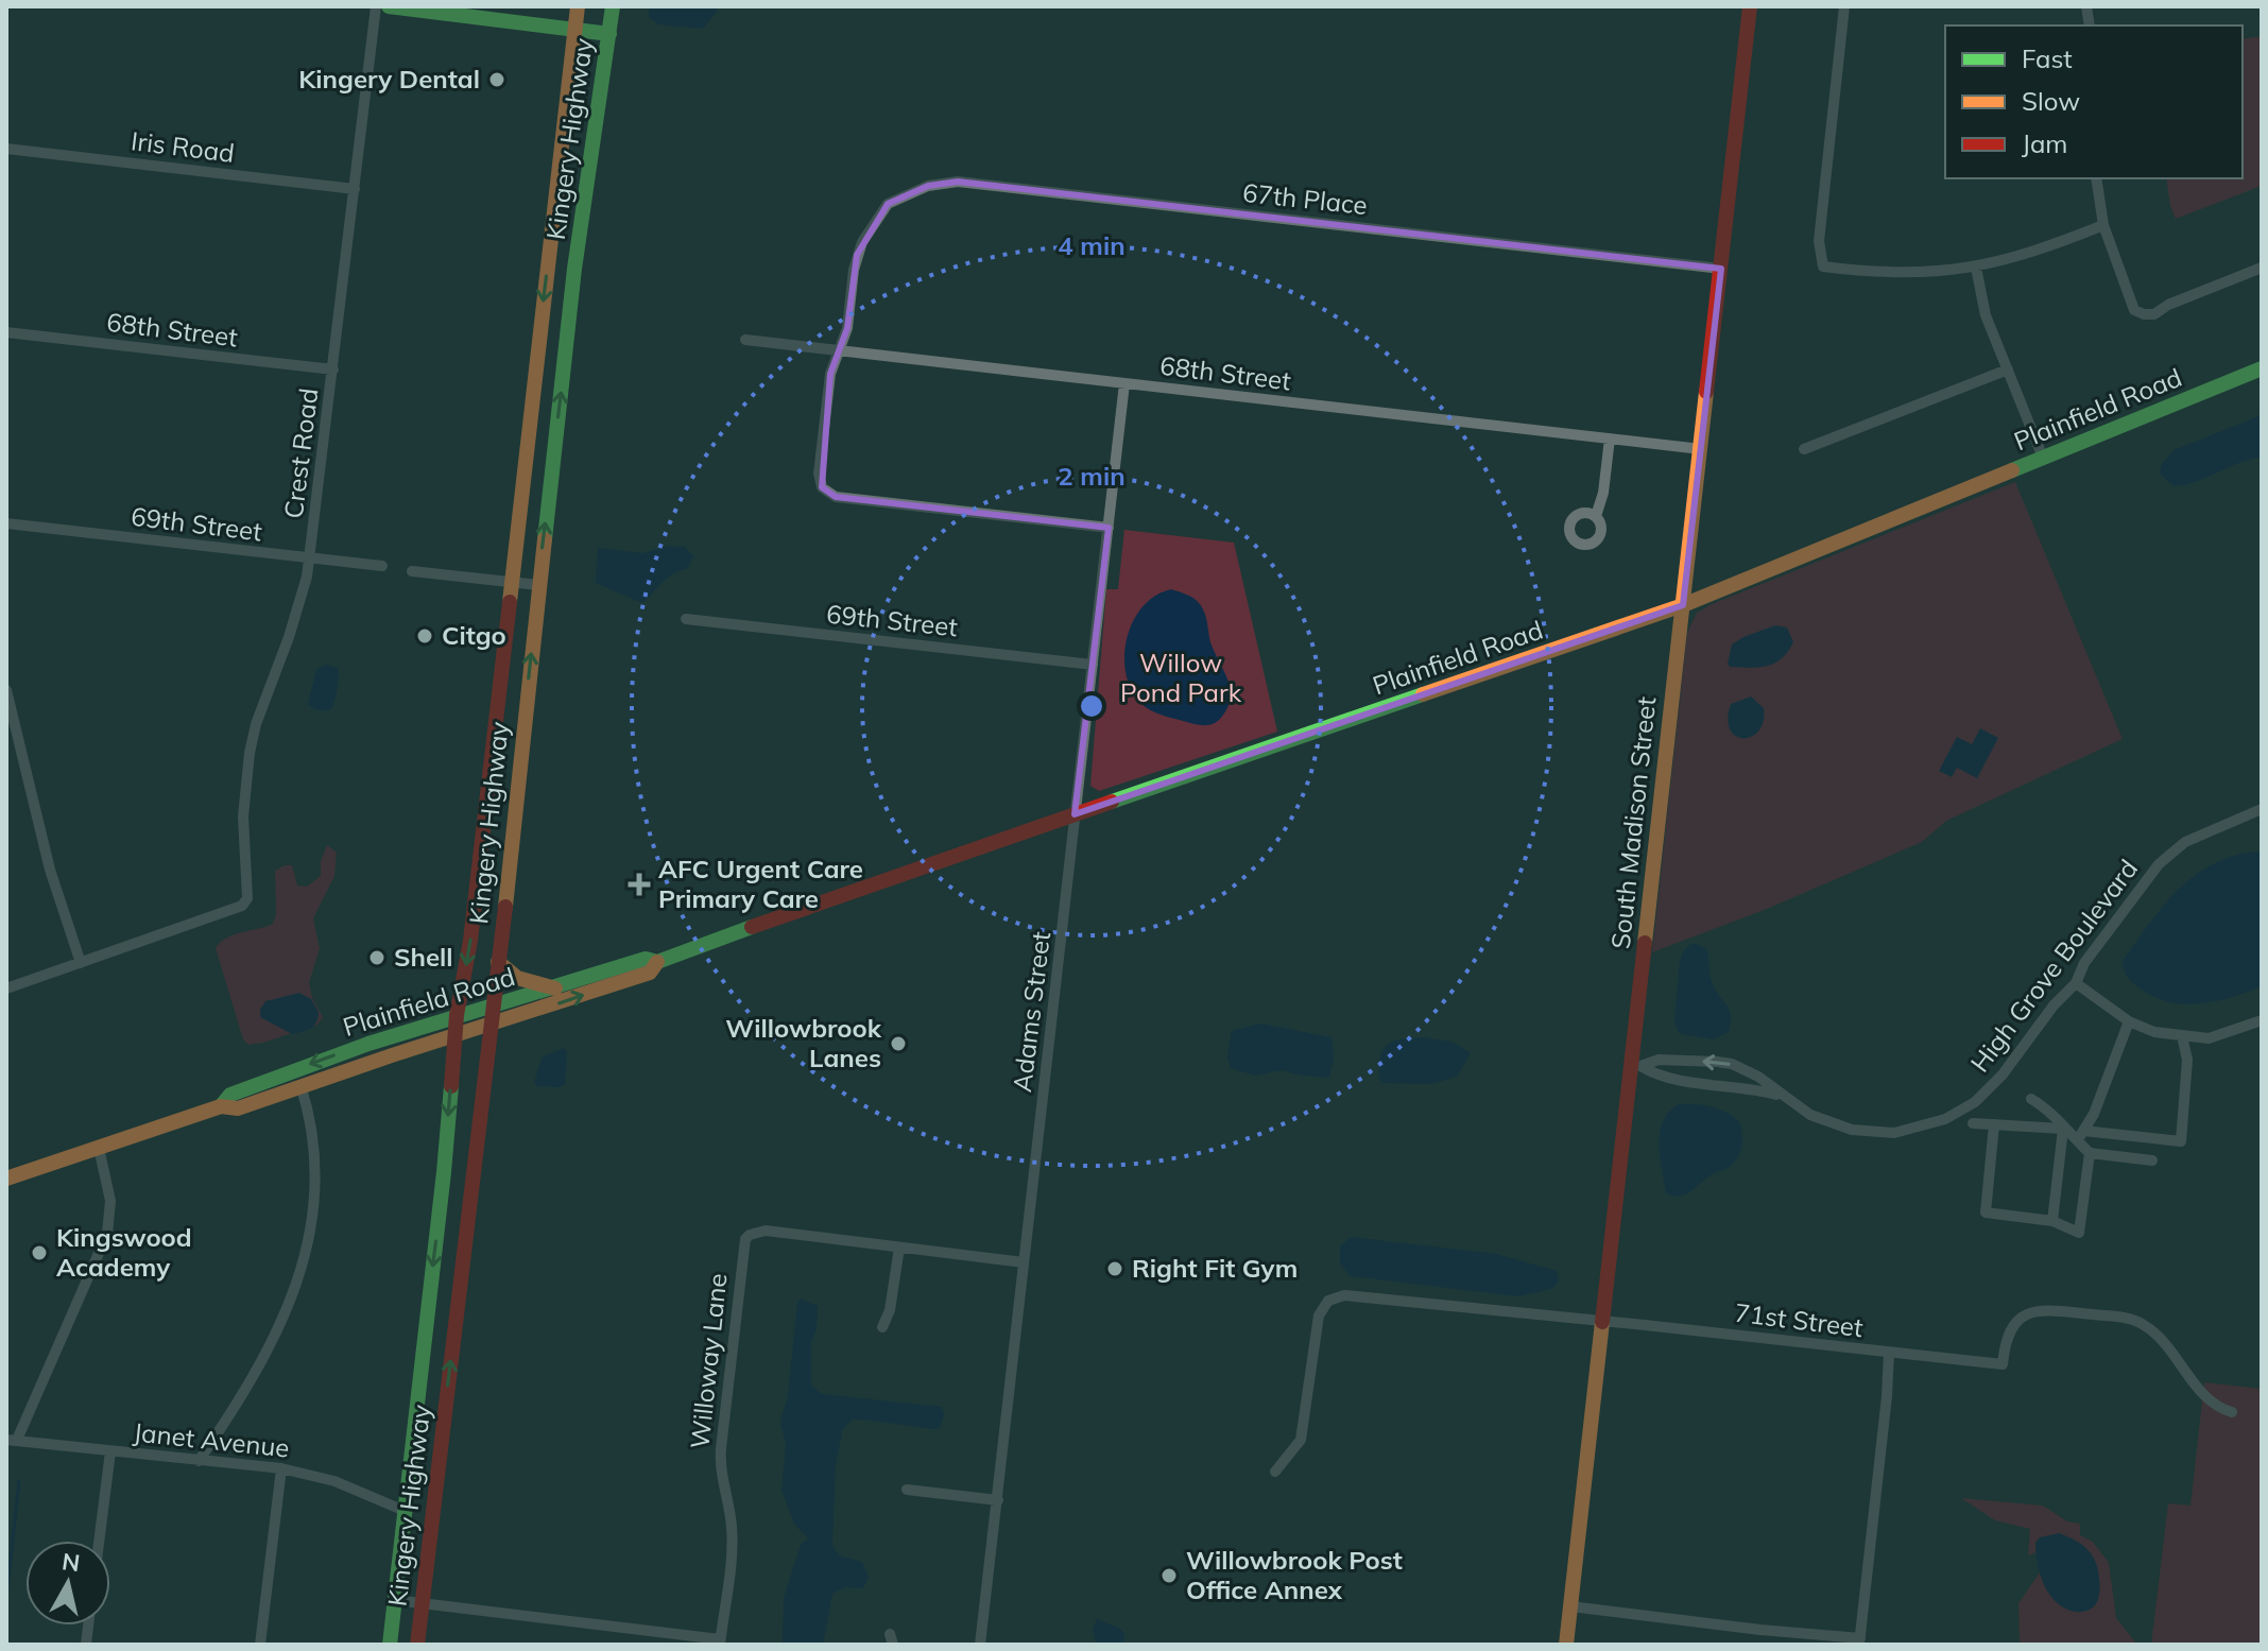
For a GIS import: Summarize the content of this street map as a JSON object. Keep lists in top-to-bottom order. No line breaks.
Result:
{"streets":{"main road":["Kingery Highway","Plainfield Road","South Madison Street"],"street":["Iris Road","67th Place","68th Street","Crest Road","69th Street","High Grove Boulevard","Adams Street","71st Street","Willoway Lane","Janet Avenue"]},"crossings":[["Kingery Highway","Plainfield Road"],["Kingery Highway","Janet Avenue"],["Iris Road","Crest Road"],["67th Place","68th Street"],["67th Place","South Madison Street"],["68th Street","Crest Road"],["68th Street","South Madison Street"],["68th Street","Adams Street"],["Plainfield Road","South Madison Street"],["Plainfield Road","Adams Street"],["Crest Road","69th Street"],["69th Street","Adams Street"],["South Madison Street","71st Street"]],"parks":["Willow Pond Park"],"places":{"other":["Kingery Dental","Citgo","Shell","Willowbrook Lanes","Kingswood Academy","Right Fit Gym","Willowbrook Post Office Annex"],"health":["AFC Urgent Care Primary Care"]},"legend":["Fast","Slow","Jam"],"north":"top","rings":["4 min","2 min"]}
